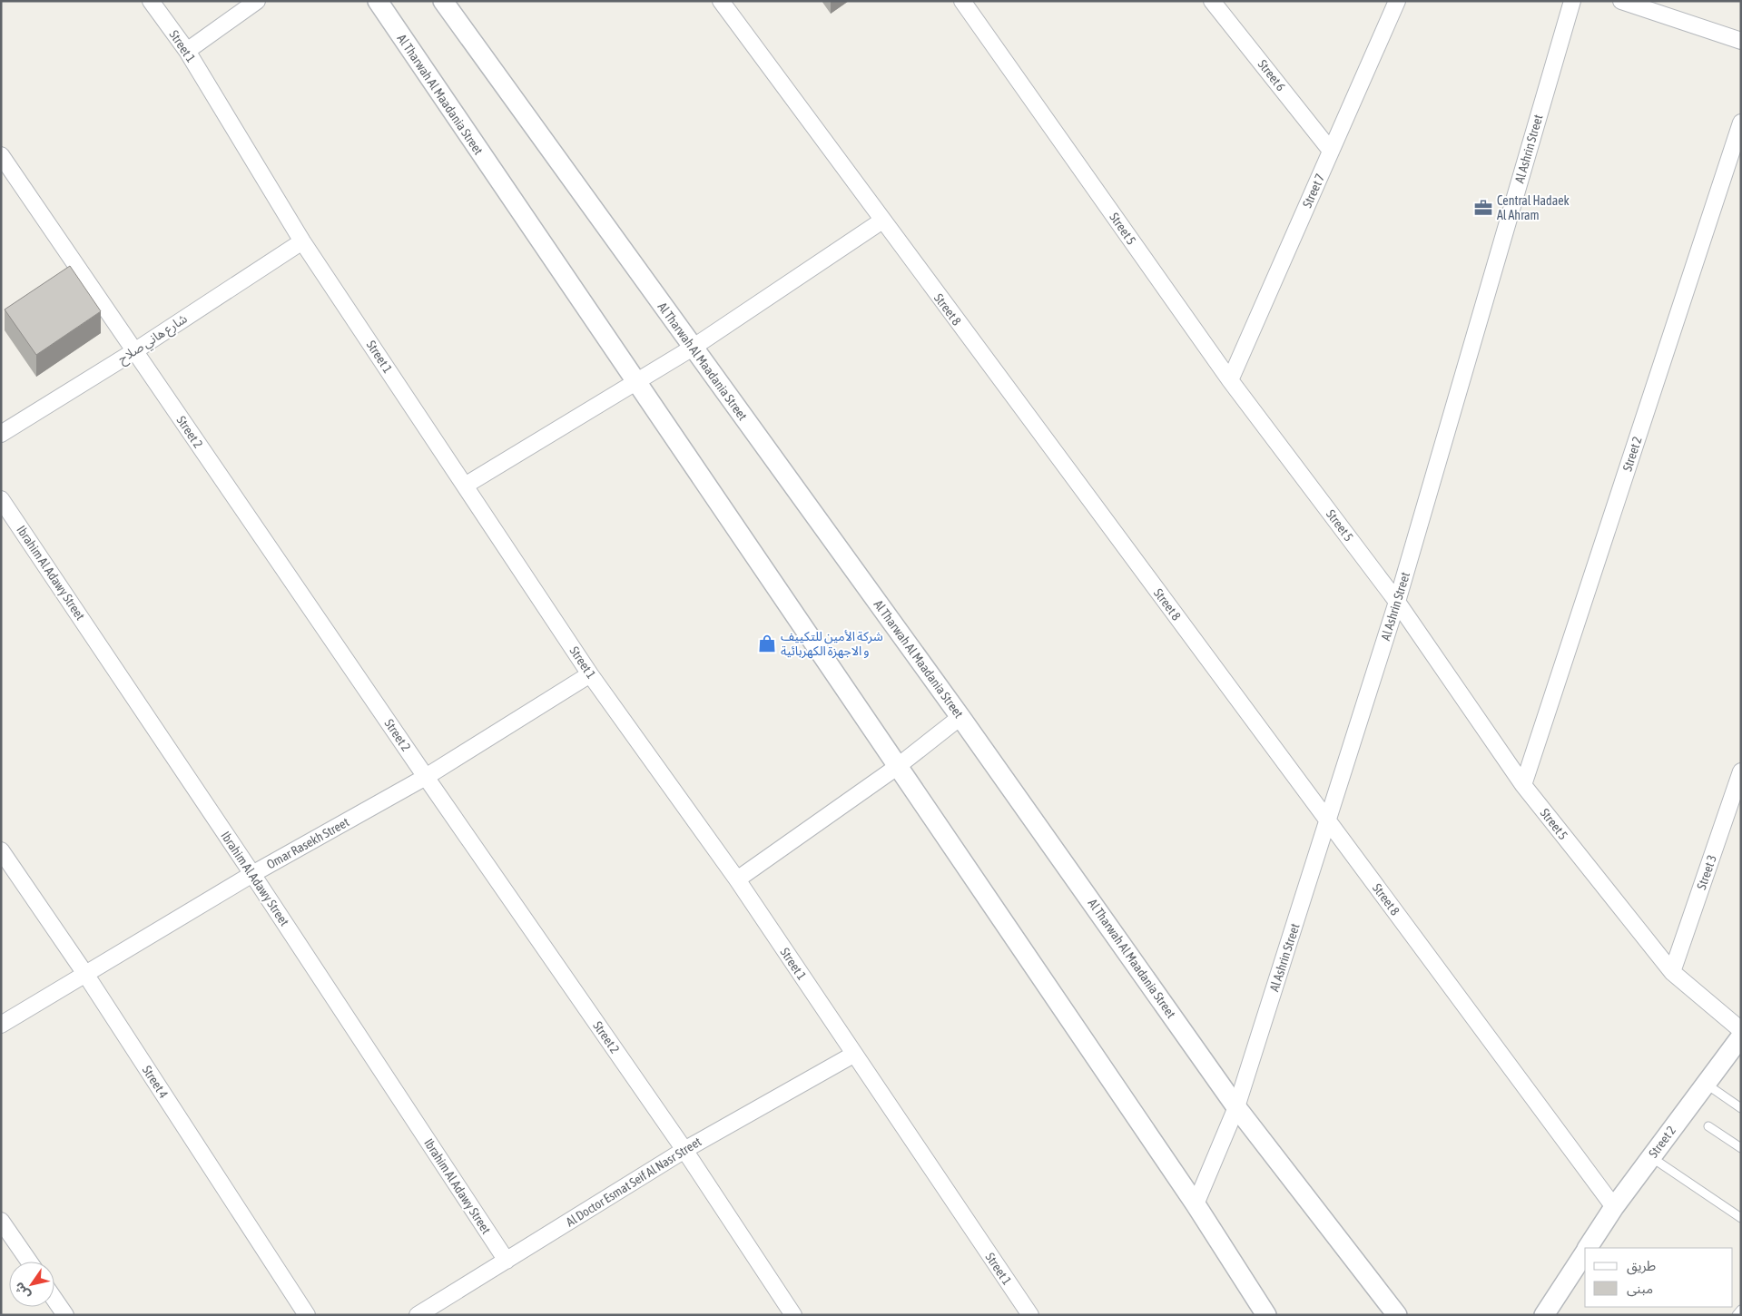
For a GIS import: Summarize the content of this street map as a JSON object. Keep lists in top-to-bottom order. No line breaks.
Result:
{"streets":{"street":["Street 1","Street 6","Al Tharwah Al Maadania Street","Al Ashrin Street","Street 7","Street 5","Street 8","شارع هاني صلاح","Street 2","Ibrahim Al Adawy Street","Omar Rasekh Street","Street 3","Street 4","Al Doctor Esmat Seif Al Nasr Street"]},"crossings":[["Street 1","شارع هاني صلاح"],["Street 1","Omar Rasekh Street"],["Street 1","Al Doctor Esmat Seif Al Nasr Street"],["Street 6","Street 7"],["Al Tharwah Al Maadania Street","Al Ashrin Street"],["Al Ashrin Street","Street 5"],["Al Ashrin Street","Street 8"],["Street 7","Street 5"],["Street 5","Street 2"],["Street 5","Street 3"],["Street 8","Street 2"],["شارع هاني صلاح","Street 2"],["Street 2","Omar Rasekh Street"],["Street 2","Al Doctor Esmat Seif Al Nasr Street"],["Ibrahim Al Adawy Street","Omar Rasekh Street"],["Ibrahim Al Adawy Street","Al Doctor Esmat Seif Al Nasr Street"],["Omar Rasekh Street","Street 4"]],"places":{"office":["Central Hadaek Al Ahram"],"shop":["شركة الأمين للتكييف و الاجهزة الكهربائية"]},"legend":["طريق","مبنى"],"north":"bottom left"}
